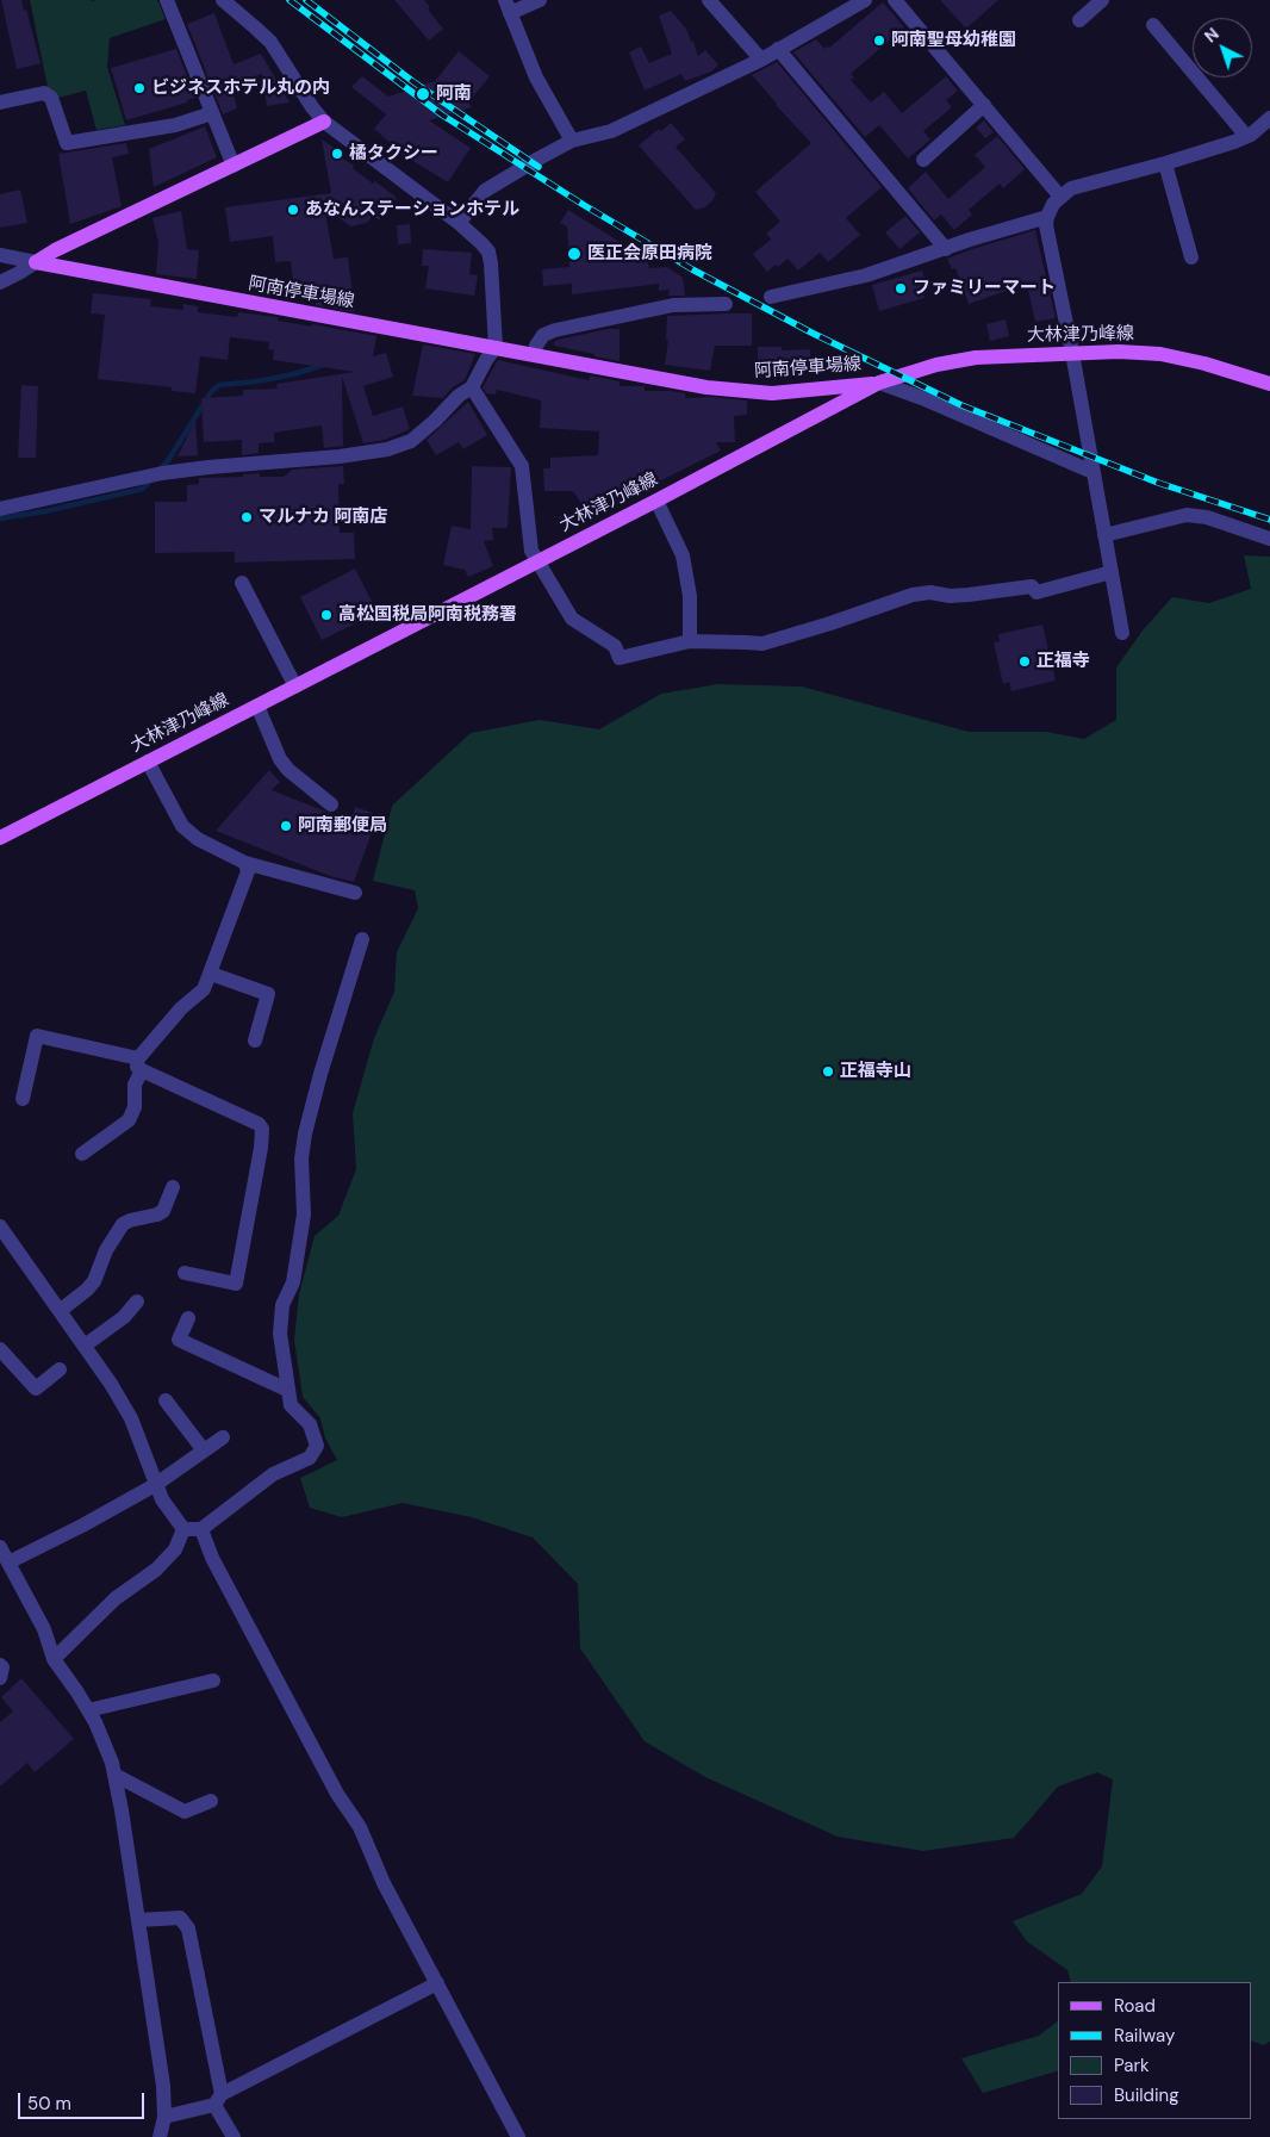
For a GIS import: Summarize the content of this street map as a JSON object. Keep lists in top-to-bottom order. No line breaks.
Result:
{"streets":{"main road":["阿南停車場線","大林津乃峰線"]},"crossings":[["阿南停車場線","大林津乃峰線"]],"places":["阿南聖母幼稚園","ビジネスホテル丸の内","阿南","橘タクシー","あなんステーションホテル","医正会原田病院","ファミリーマート","マルナカ 阿南店","高松国税局阿南税務署","正福寺","阿南郵便局","正福寺山"],"legend":["Road","Railway","Park","Building"],"scale_bar":"50 m","north":"top left"}
